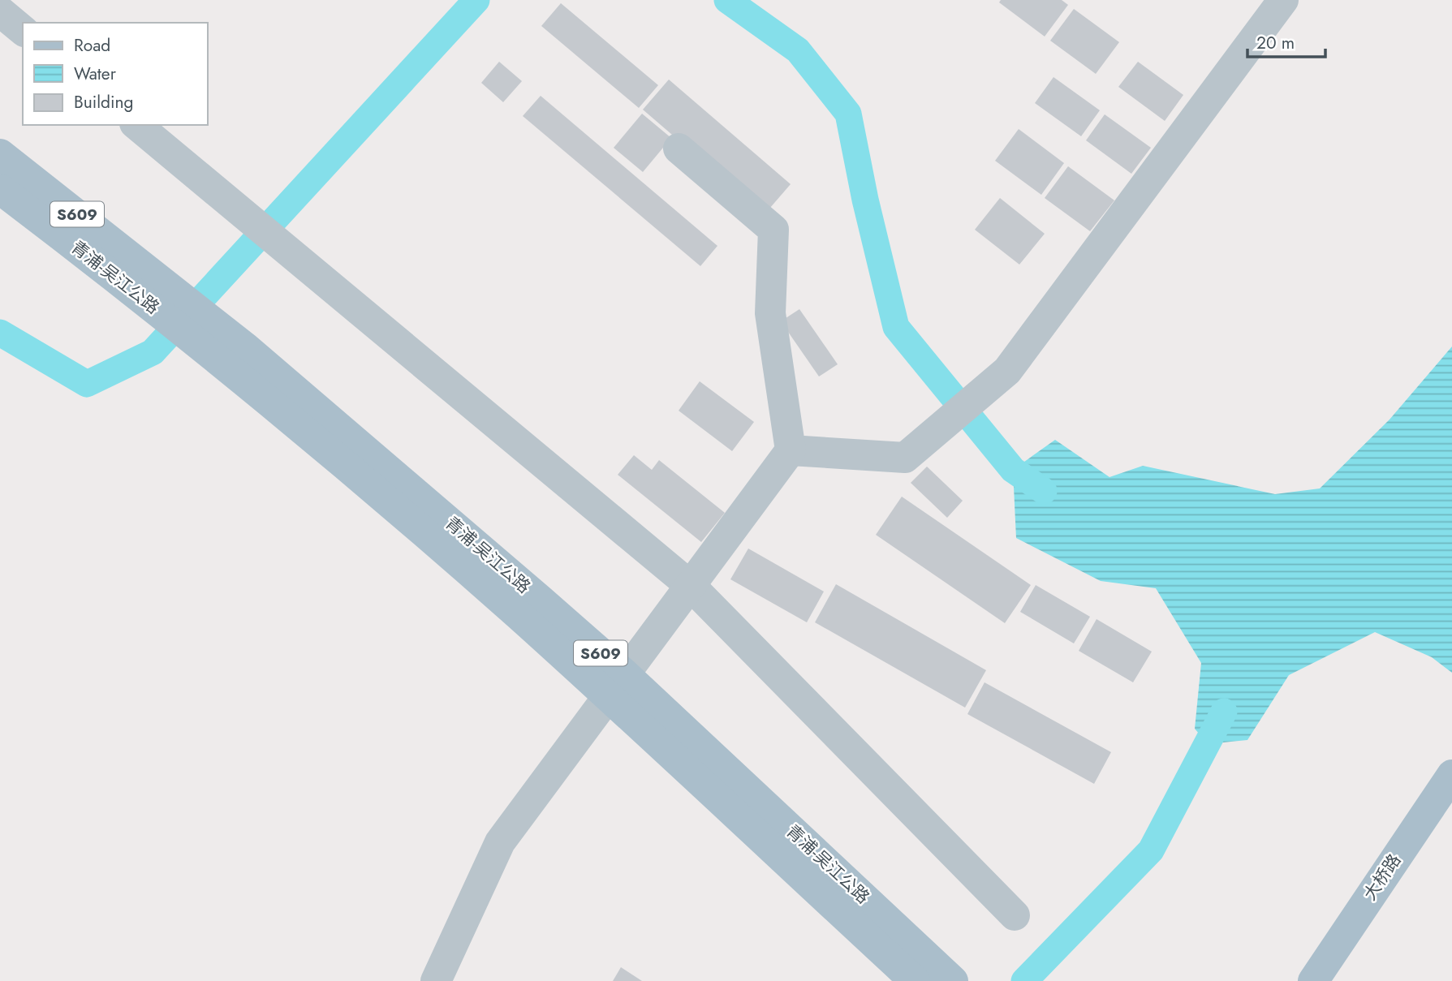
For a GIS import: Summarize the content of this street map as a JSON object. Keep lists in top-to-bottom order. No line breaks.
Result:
{"streets":{"main road":["S609","青浦-吴江公路","大桥路"]},"legend":["Road","Water","Building"],"scale_bar":"20 m"}
